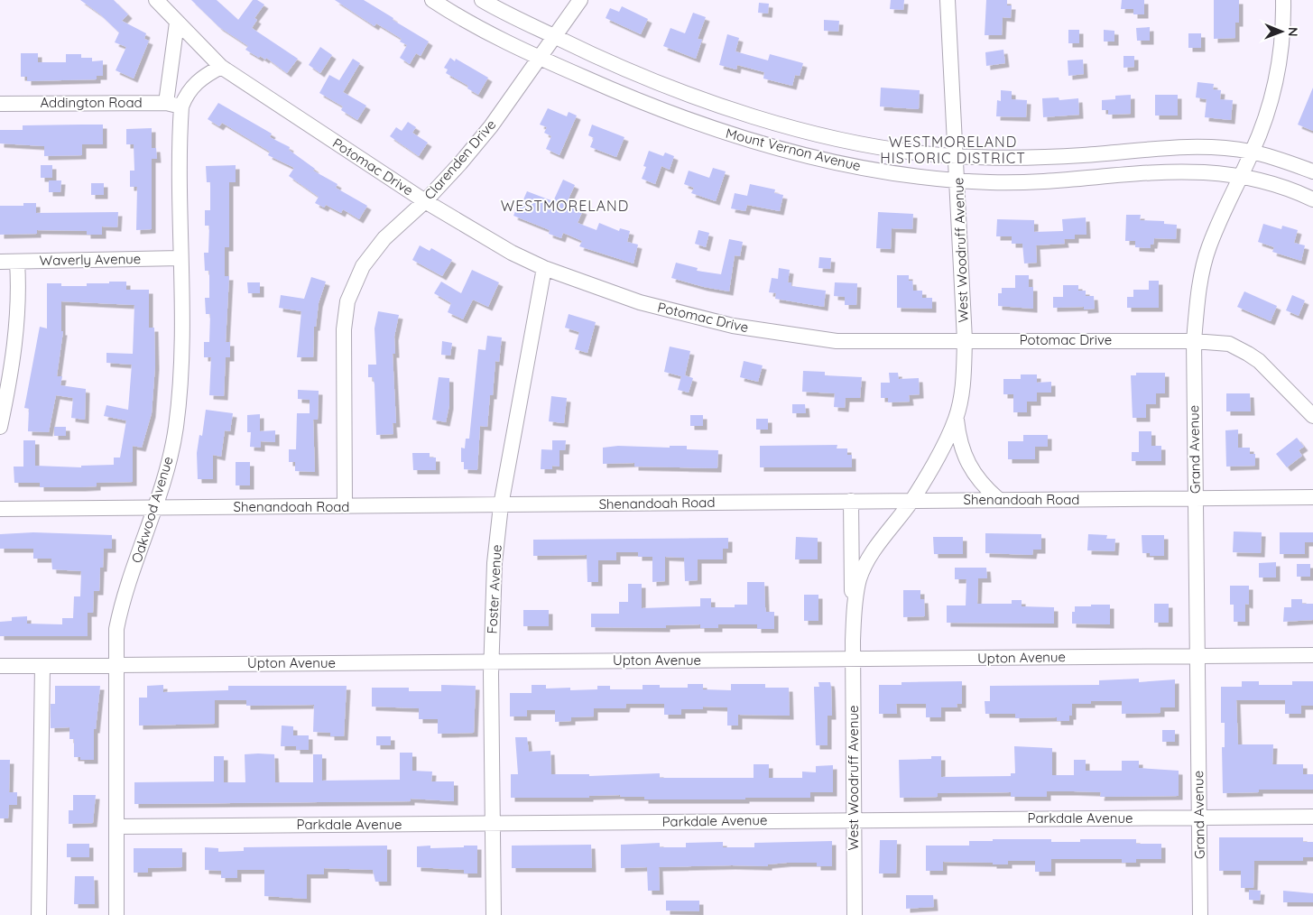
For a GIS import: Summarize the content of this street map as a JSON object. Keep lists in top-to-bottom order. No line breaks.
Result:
{"streets":{"street":["Addington Road","Mount Vernon Avenue","Clarenden Drive","Potomac Drive","West Woodruff Avenue","Waverly Avenue","Grand Avenue","Shenandoah Road","Oakwood Avenue","Foster Avenue","Upton Avenue","Parkdale Avenue"]},"crossings":[["Addington Road","Oakwood Avenue"],["Mount Vernon Avenue","Clarenden Drive"],["Mount Vernon Avenue","West Woodruff Avenue"],["Mount Vernon Avenue","Grand Avenue"],["Clarenden Drive","Potomac Drive"],["Clarenden Drive","Shenandoah Road"],["Potomac Drive","West Woodruff Avenue"],["Potomac Drive","Grand Avenue"],["Potomac Drive","Oakwood Avenue"],["Potomac Drive","Foster Avenue"],["West Woodruff Avenue","Shenandoah Road"],["West Woodruff Avenue","Upton Avenue"],["West Woodruff Avenue","Parkdale Avenue"],["Waverly Avenue","Oakwood Avenue"],["Grand Avenue","Shenandoah Road"],["Grand Avenue","Upton Avenue"],["Grand Avenue","Parkdale Avenue"],["Shenandoah Road","Oakwood Avenue"],["Shenandoah Road","Foster Avenue"],["Oakwood Avenue","Upton Avenue"],["Oakwood Avenue","Parkdale Avenue"],["Foster Avenue","Upton Avenue"],["Foster Avenue","Parkdale Avenue"]],"districts":["WESTMORELAND HISTORIC DISTRICT","WESTMORELAND"],"north":"right"}
